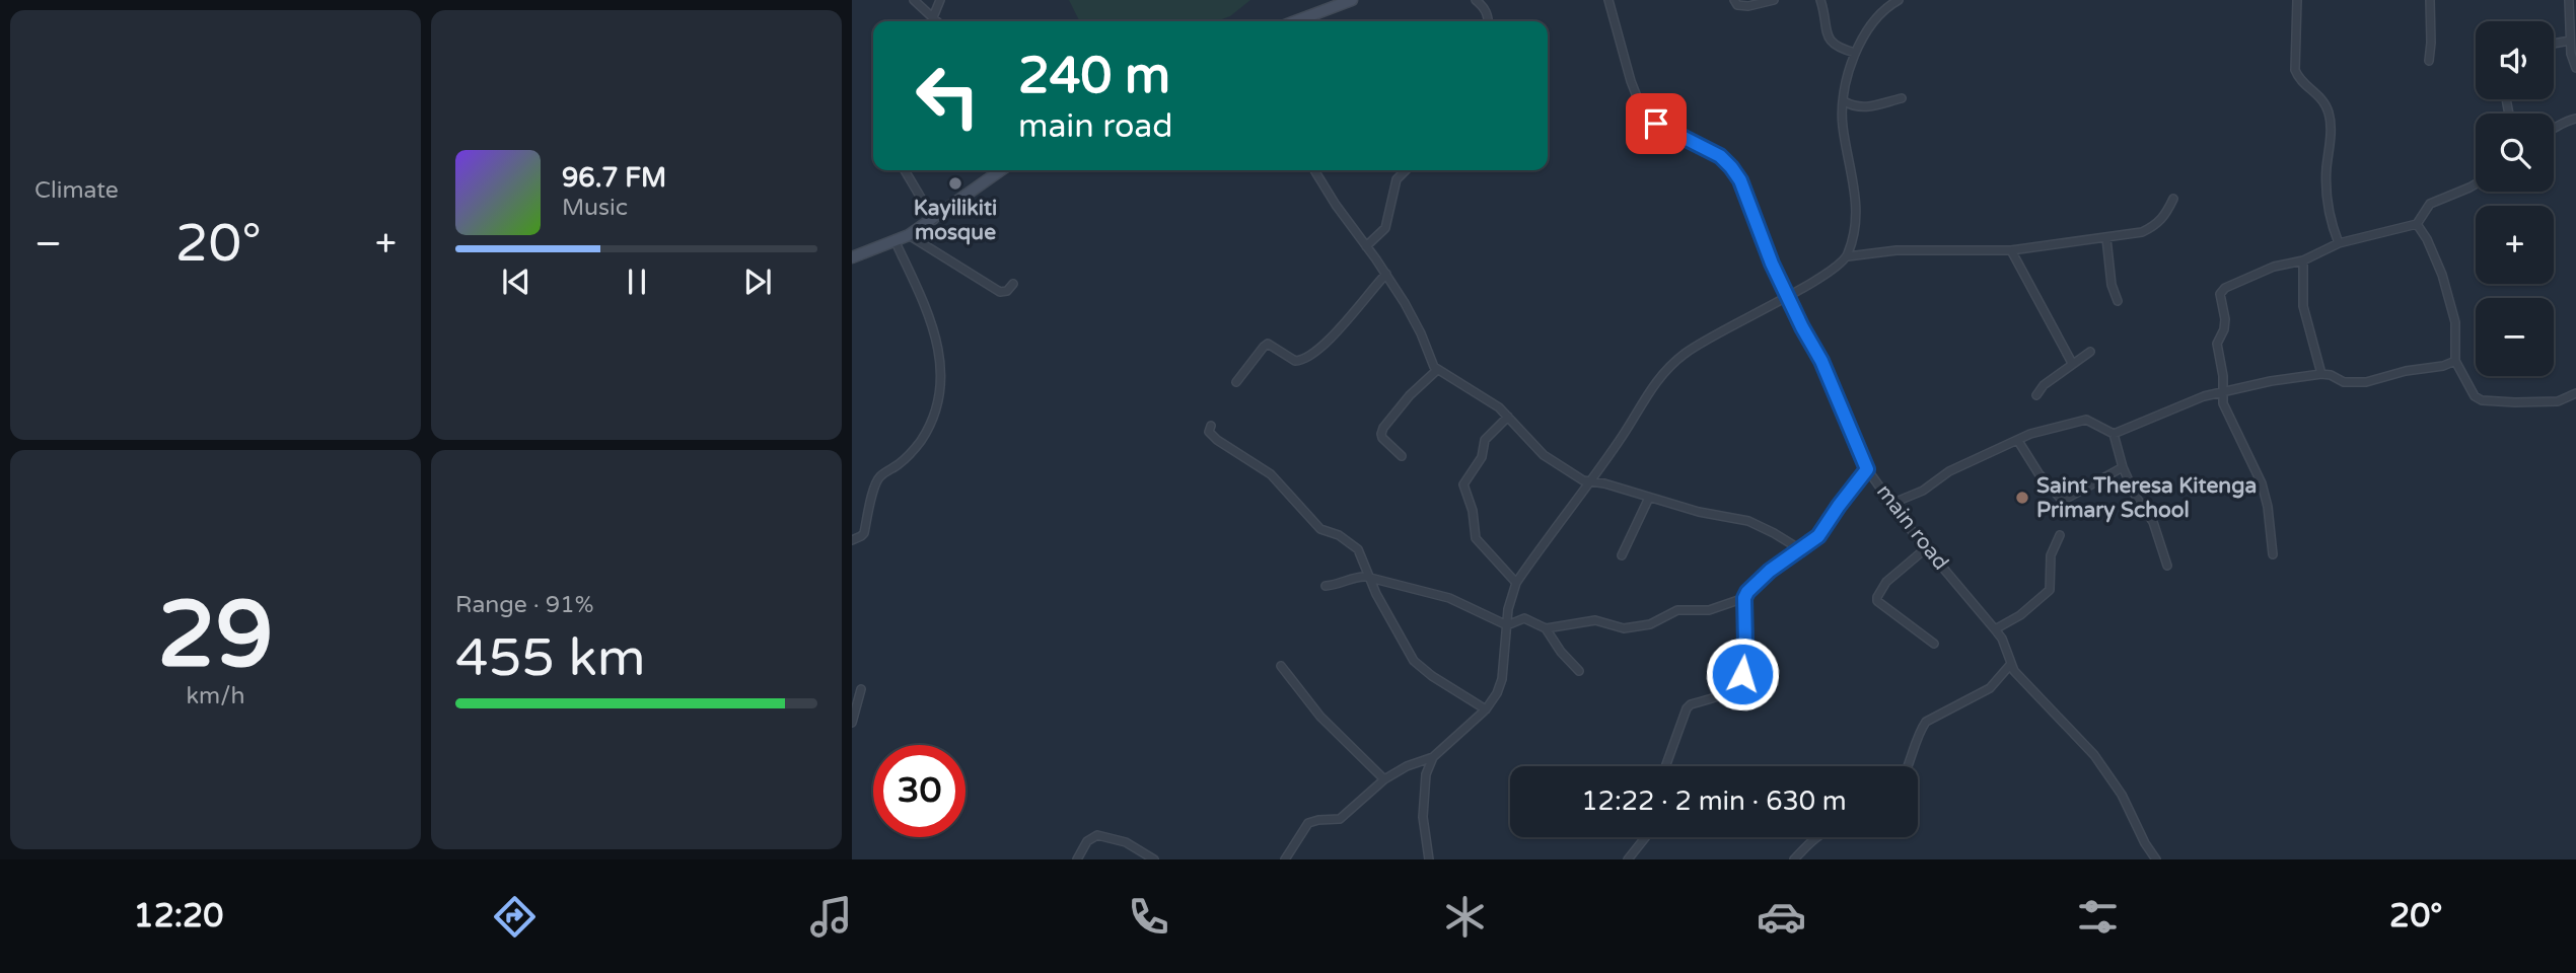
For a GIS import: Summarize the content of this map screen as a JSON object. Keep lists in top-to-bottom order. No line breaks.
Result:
{"streets":{"street":["main road"]},"places":["Kayilikiti mosque","Saint Theresa Kitenga Primary School"],"page":{"tile":["Climate",["29","km/h"],["Range · 91%","455 km"]],"map_buttons":["+","−"],"turn":["240 m","main road"],"song":["96.7 FM","Music"],"heat":["−","20°","+"],"limit":"30","trip":"12:22 · 2 min · 630 m","tabs":["12:20","20°"]}}
